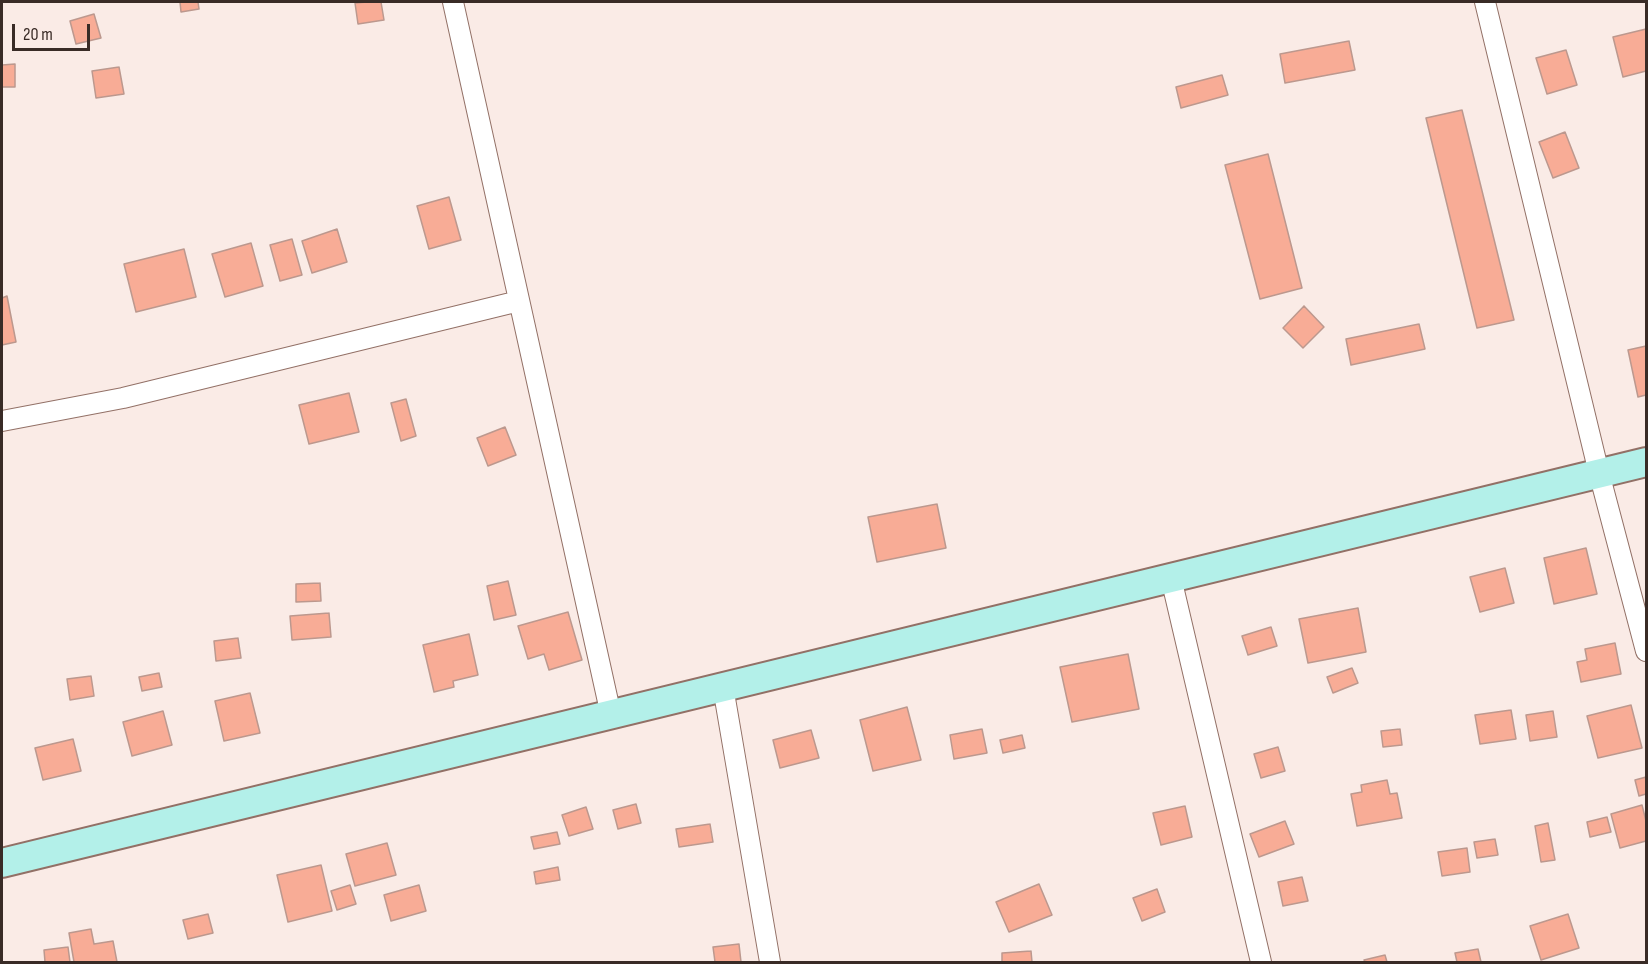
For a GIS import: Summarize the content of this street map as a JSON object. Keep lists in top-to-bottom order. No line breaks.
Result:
{"scale_bar":"20 m"}
